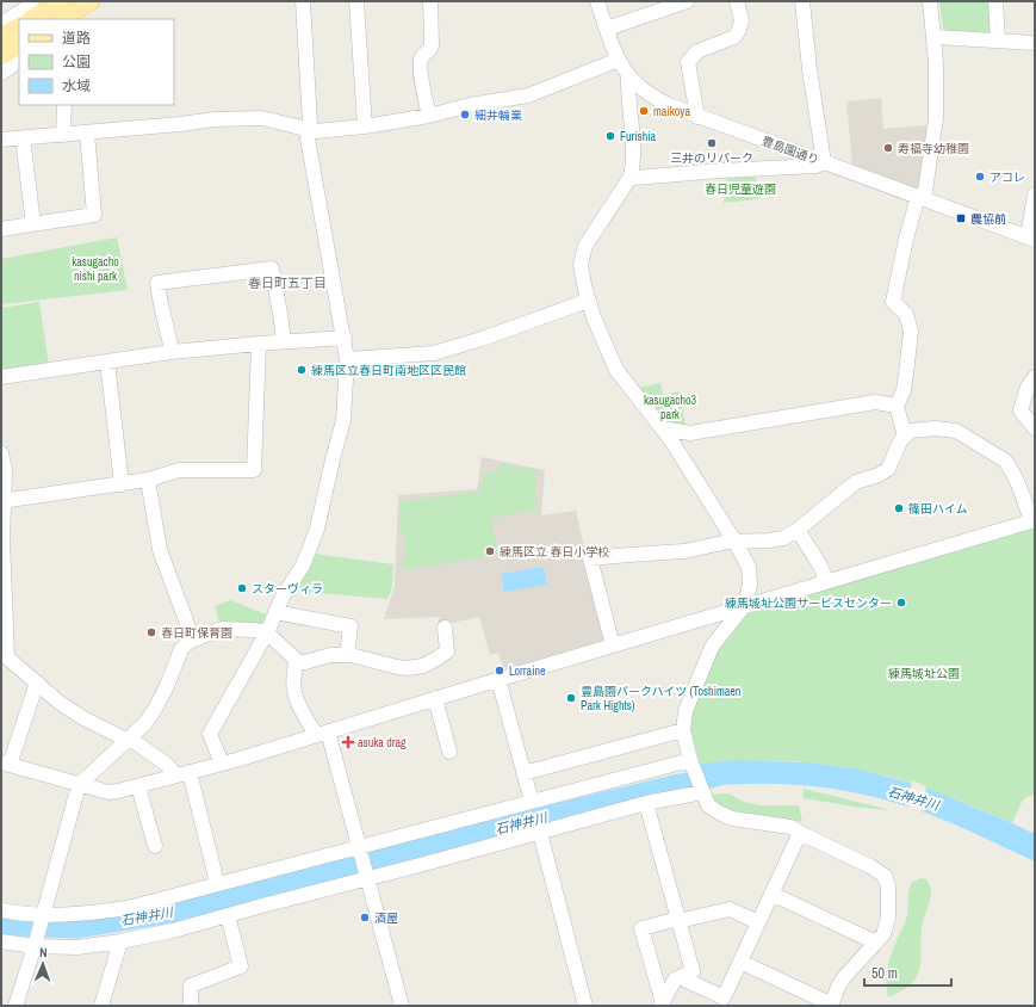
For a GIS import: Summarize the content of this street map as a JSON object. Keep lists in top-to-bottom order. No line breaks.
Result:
{"streets":{"street":["豊島園通り"]},"districts":["春日町五丁目"],"water":["石神井川"],"parks":["春日児童遊園","kasugacho nishi park","kasugacho3 park","練馬城址公園"],"places":{"other":["maikoya","細井輪業","Furishia","三井のリパーク","寿福寺幼稚園","アコレ","練馬区立春日町南地区区民館","篠田ハイム","練馬区立 春日小学校","スターヴィラ","練馬城址公園サービスセンター","春日町保育園","Lorraine","豊島園パークハイツ (Toshimaen Park Hights)","酒屋"],"transit":["農協前"],"health":["asuka drag"]},"legend":["道路","公園","水域"],"scale_bar":"50 m","north":"top"}
